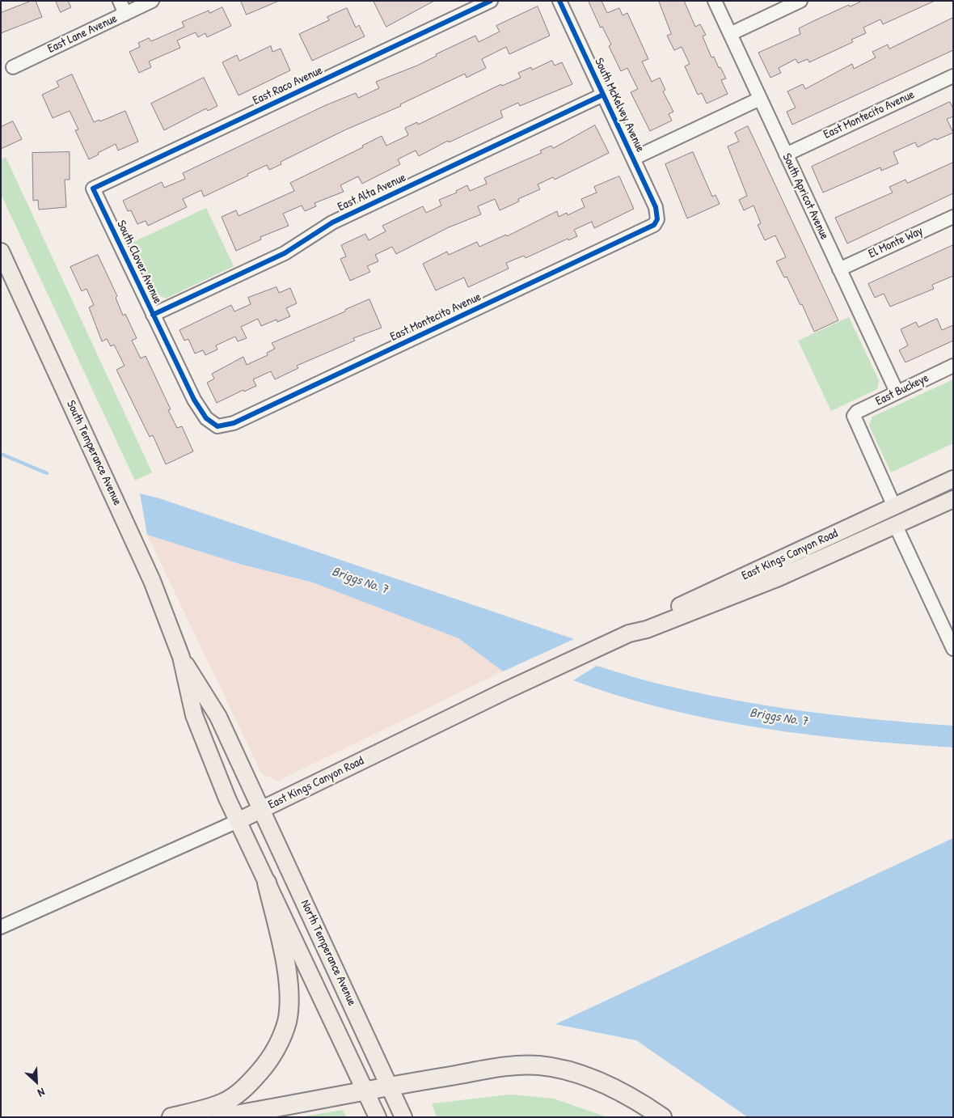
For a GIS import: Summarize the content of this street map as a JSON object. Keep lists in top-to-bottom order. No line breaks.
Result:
{"streets":{"main road":["South Temperance Avenue","East Kings Canyon Road","North Temperance Avenue"],"street":["East Lane Avenue","East Raco Avenue","South McKelvey Avenue","East Montecito Avenue","East Alta Avenue","South Apricot Avenue","El Monte Way","South Clover Avenue","East Buckeye"]},"crossings":[["East Raco Avenue","South Clover Avenue"],["South McKelvey Avenue","East Montecito Avenue"],["South McKelvey Avenue","East Alta Avenue"],["East Montecito Avenue","South Apricot Avenue"],["East Montecito Avenue","South Clover Avenue"],["East Alta Avenue","South Clover Avenue"],["South Apricot Avenue","El Monte Way"],["South Apricot Avenue","East Buckeye"],["East Buckeye","East Kings Canyon Road"],["South Temperance Avenue","East Kings Canyon Road"],["South Temperance Avenue","North Temperance Avenue"],["East Kings Canyon Road","North Temperance Avenue"]],"water":["Briggs No. 7"],"north":"bottom right"}
